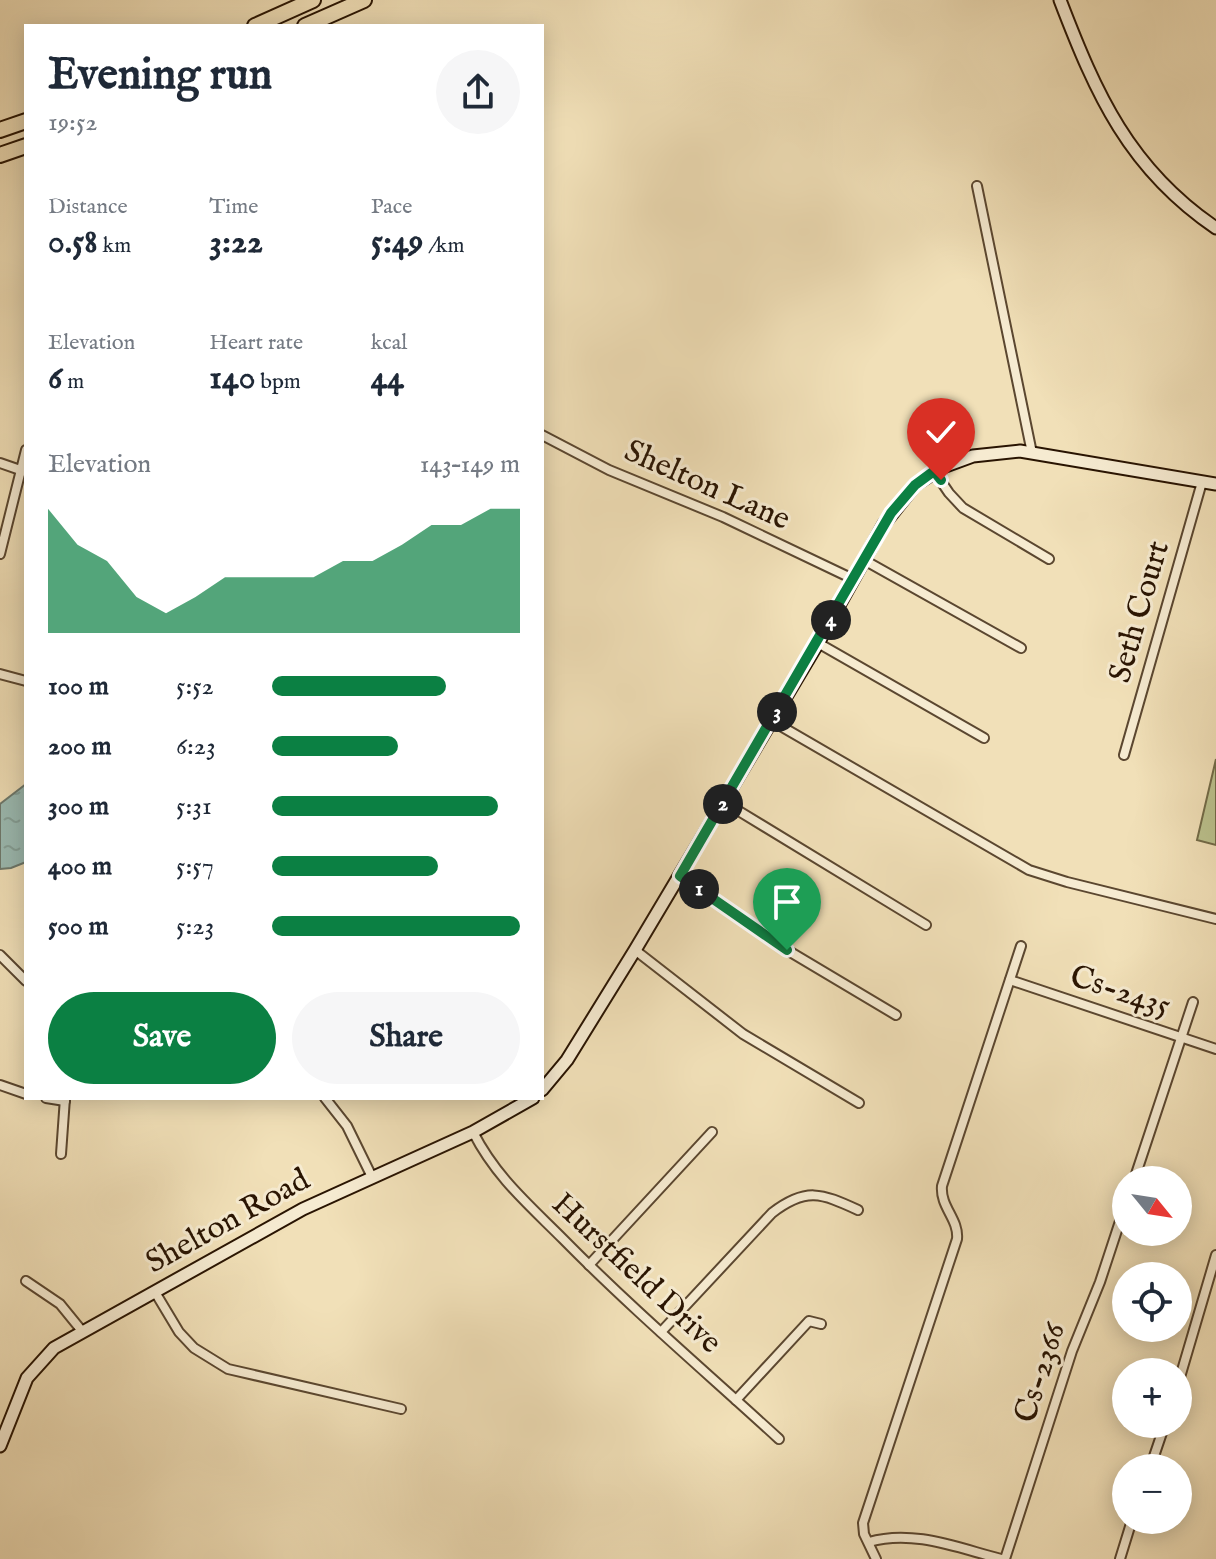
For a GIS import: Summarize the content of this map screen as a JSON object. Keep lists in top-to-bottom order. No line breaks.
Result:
{"streets":{"street":["Shelton Lane","Seth Court","Cs-2435","Shelton Road","Hurstfield Drive","Cs-2366"]},"crossings":[["Shelton Road","Hurstfield Drive"]],"north":"bottom right","page":{"heading":["Evening run","19:52"],"stats":[["Distance","0.58 km"],["Time","3:22"],["Pace","5:49 /km"],["Elevation","6 m"],["Heart rate","140 bpm"],["kcal","44"]],"chart":["Elevation","143–149 m"],"pins":["4","3","2","1"],"list":[{"name":"100 m","note":"5:52"},{"name":"200 m","note":"6:23"},{"name":"300 m","note":"5:31"},{"name":"400 m","note":"5:57"},{"name":"500 m","note":"5:23"}],"buttons":["Save","Share"],"map_buttons":["+","−"]}}
